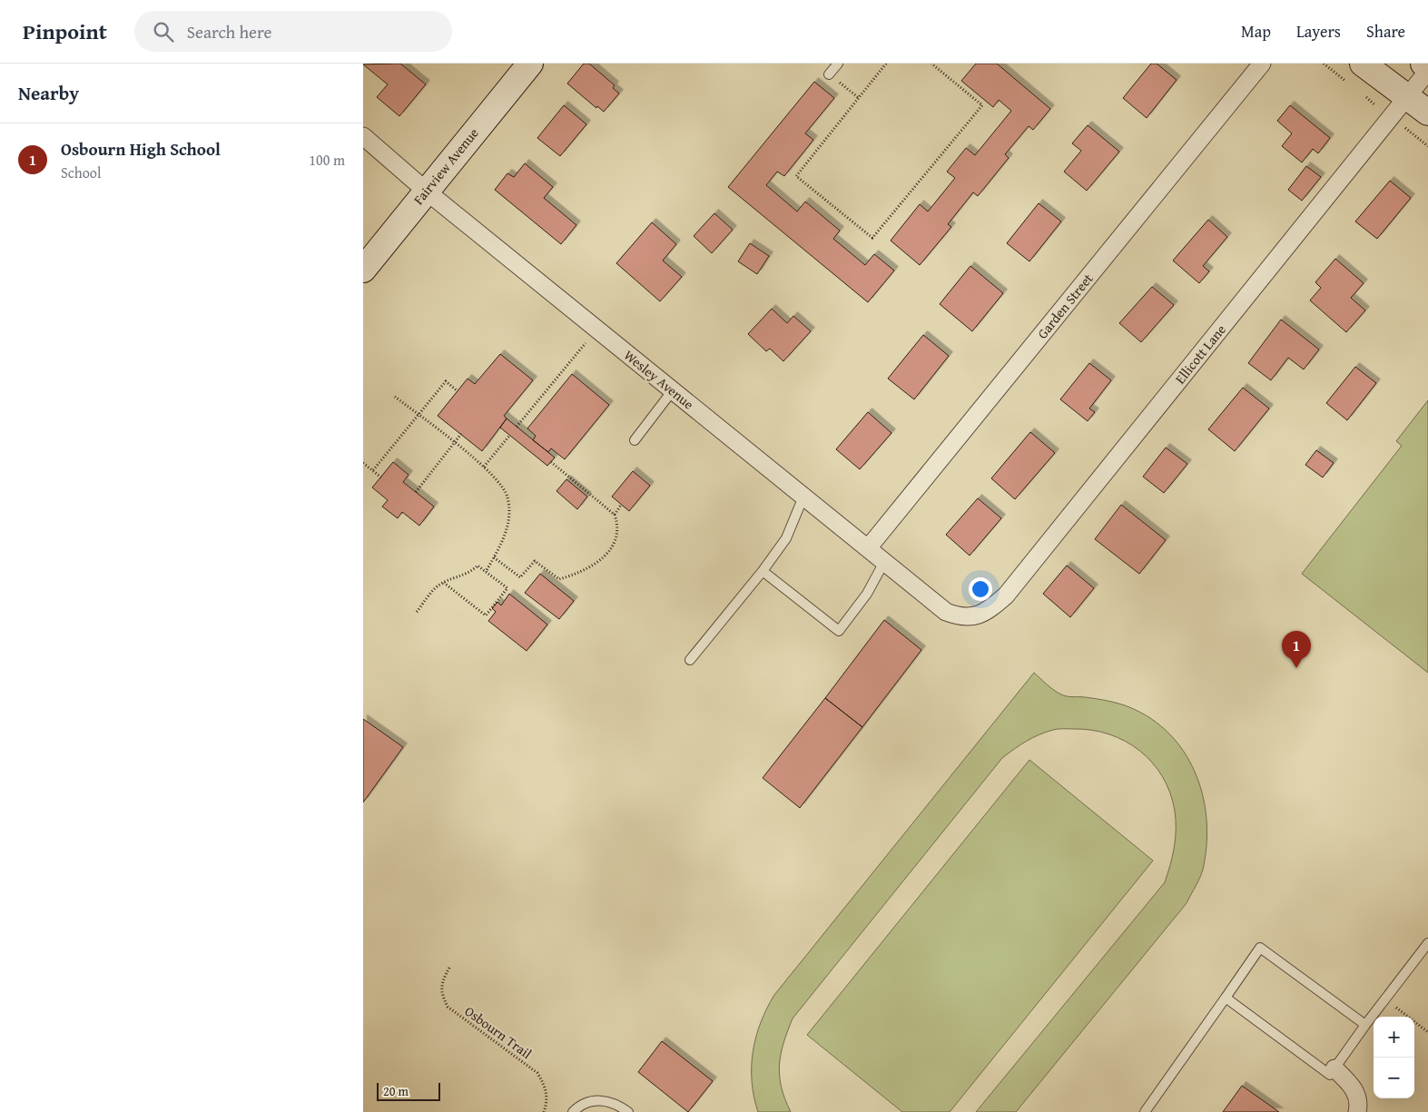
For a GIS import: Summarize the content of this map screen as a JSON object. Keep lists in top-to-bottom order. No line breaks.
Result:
{"streets":{"main road":["Fairview Avenue"],"street":["Garden Street","Ellicott Lane","Wesley Avenue"],"path":["Osbourn Trail"]},"crossings":[["Fairview Avenue","Wesley Avenue"],["Garden Street","Wesley Avenue"],["Ellicott Lane","Wesley Avenue"]],"scale_bar":"20 m","page":{"header":"Pinpoint","search":"Search here","nav":["Map","Layers","Share"],"heading":"Nearby","list":[{"mark":"1","name":"Osbourn High School","note":"School","value":"100 m"}],"pins":"1","map_buttons":["+","−"],"scale":"20 m"}}
